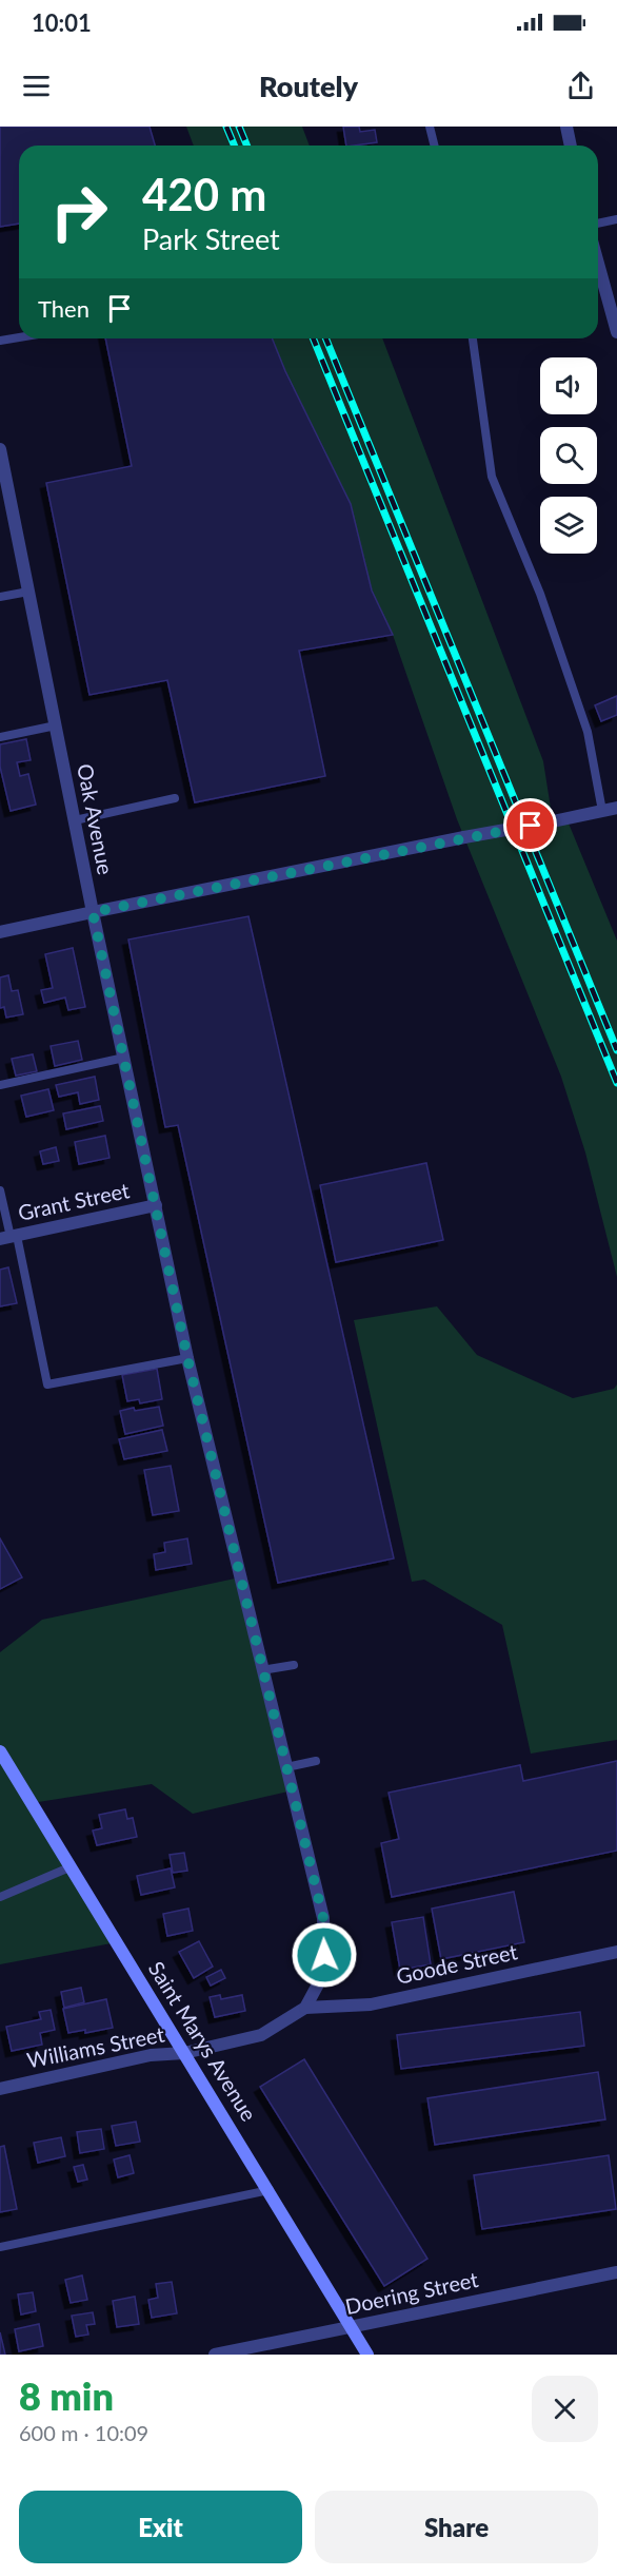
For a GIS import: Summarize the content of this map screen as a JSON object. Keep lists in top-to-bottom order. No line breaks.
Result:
{"streets":{"main road":["Saint Marys Avenue"],"street":["Oak Avenue","Grant Street","Goode Street","Williams Street","Doering Street"]},"crossings":[["Oak Avenue","Grant Street"],["Oak Avenue","Goode Street"],["Oak Avenue","Williams Street"],["Goode Street","Williams Street"],["Saint Marys Avenue","Williams Street"],["Saint Marys Avenue","Doering Street"]],"page":{"status":"10:01","header":"Routely","turn":["420 m","Park Street"],"then":"Then","heading":["8 min","600 m · 10:09"],"buttons":["Exit","Share"]}}
